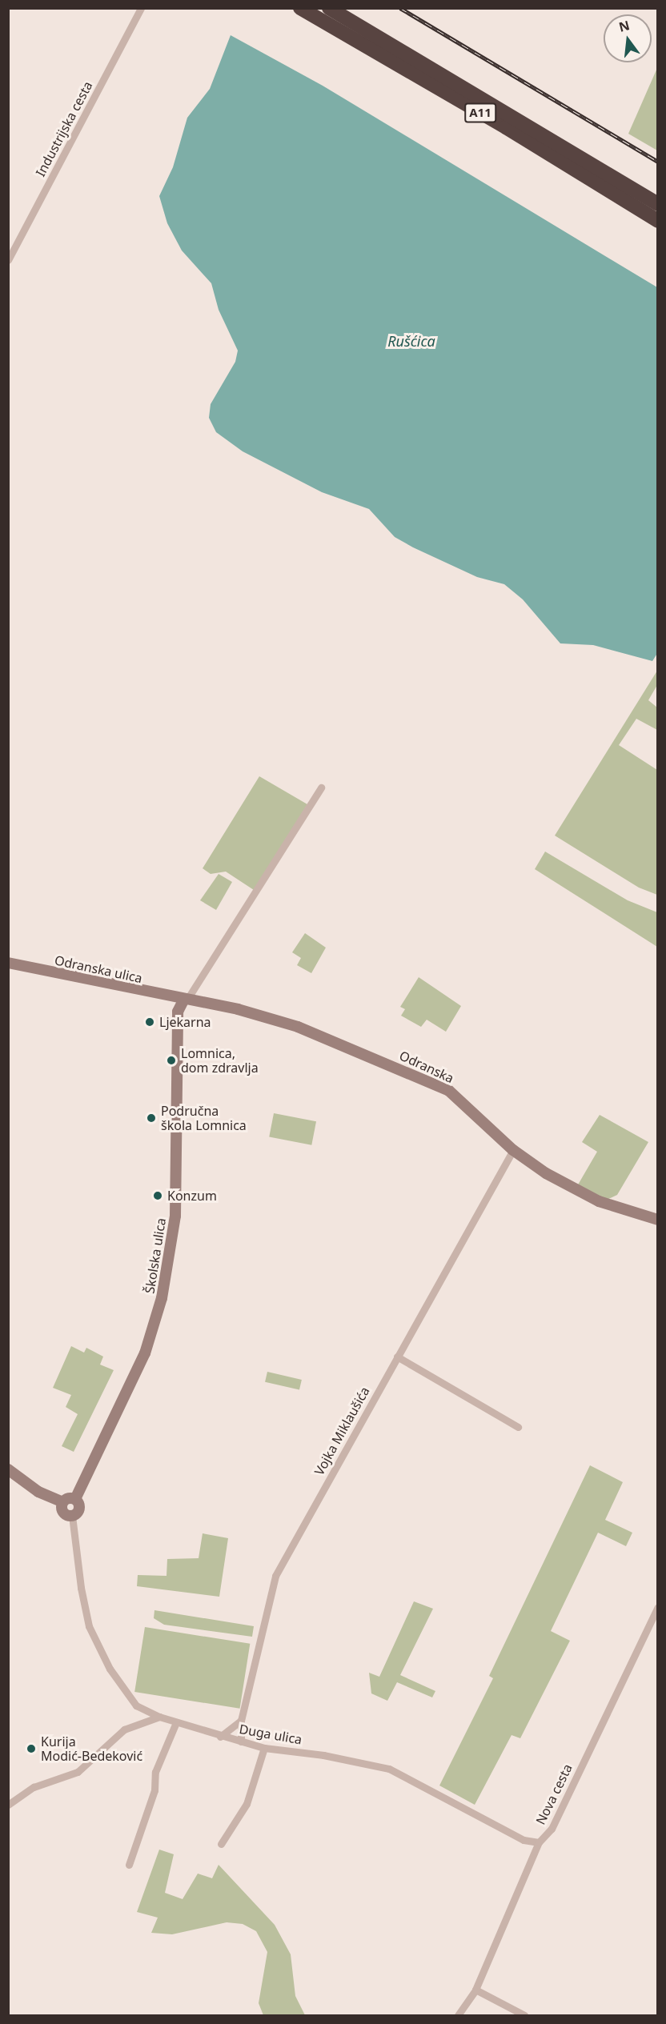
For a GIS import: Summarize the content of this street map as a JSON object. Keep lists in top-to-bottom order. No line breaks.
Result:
{"streets":{"highway":["A11"],"street":["Industrijska cesta","Odranska ulica","Odranska","Školska ulica","Vojka Miklaušića","Duga ulica","Nova cesta"]},"crossings":[["Odranska ulica","Odranska"],["Odranska ulica","Školska ulica"],["Odranska","Školska ulica"],["Odranska","Vojka Miklaušića"],["Školska ulica","Duga ulica"],["Vojka Miklaušića","Duga ulica"],["Duga ulica","Nova cesta"]],"water":["Rušćica"],"places":["Ljekarna","Lomnica, dom zdravlja","Područna škola Lomnica","Konzum","Kurija Modić-Bedeković"],"north":"top"}
